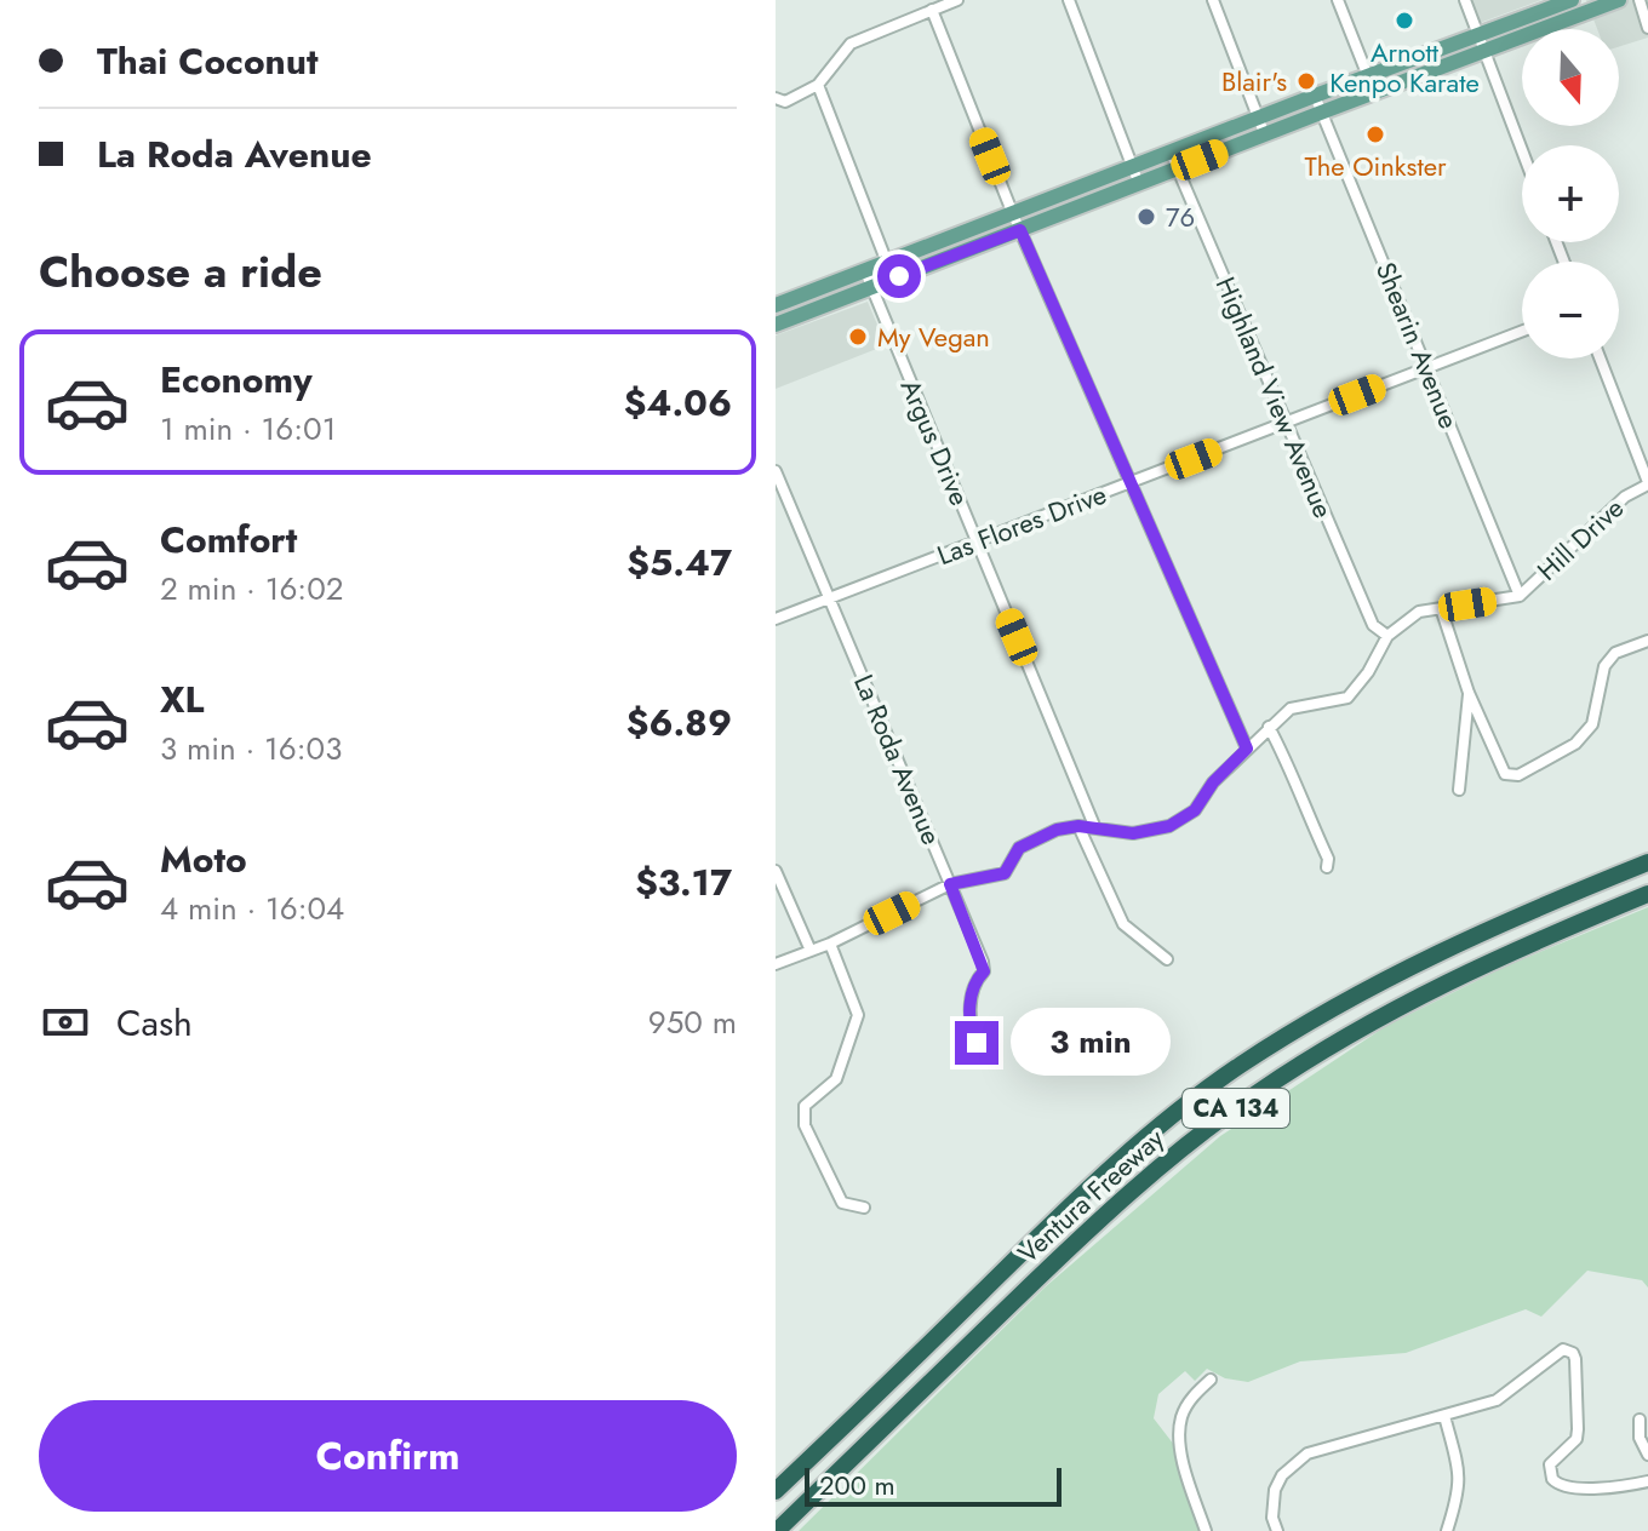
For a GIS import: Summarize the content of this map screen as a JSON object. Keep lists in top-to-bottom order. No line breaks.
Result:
{"streets":{"highway":["CA 134","Ventura Freeway"],"street":["Shearin Avenue","Highland View Avenue","Argus Drive","Las Flores Drive","Hill Drive","La Roda Avenue"]},"crossings":[["Shearin Avenue","Las Flores Drive"],["Shearin Avenue","Hill Drive"],["Highland View Avenue","Las Flores Drive"],["Highland View Avenue","Hill Drive"],["Argus Drive","Las Flores Drive"],["Argus Drive","Hill Drive"],["Las Flores Drive","La Roda Avenue"],["Hill Drive","La Roda Avenue"]],"places":["Arnott Kenpo Karate","Blair's","The Oinkster","76","My Vegan"],"scale_bar":"200 m","north":"bottom","page":{"banner":["Thai Coconut","La Roda Avenue"],"map_buttons":["+","−"],"heading":"Choose a ride","list":[{"name":"Economy","note":"1 min · 16:01","value":"$4.06"},{"name":"Comfort","note":"2 min · 16:02","value":"$5.47"},{"name":"XL","note":"3 min · 16:03","value":"$6.89"},{"name":"Moto","note":"4 min · 16:04","value":"$3.17"}],"pay":["Cash","950 m"],"bubble":"3 min","buttons":"Confirm","scale":"200 m"}}
